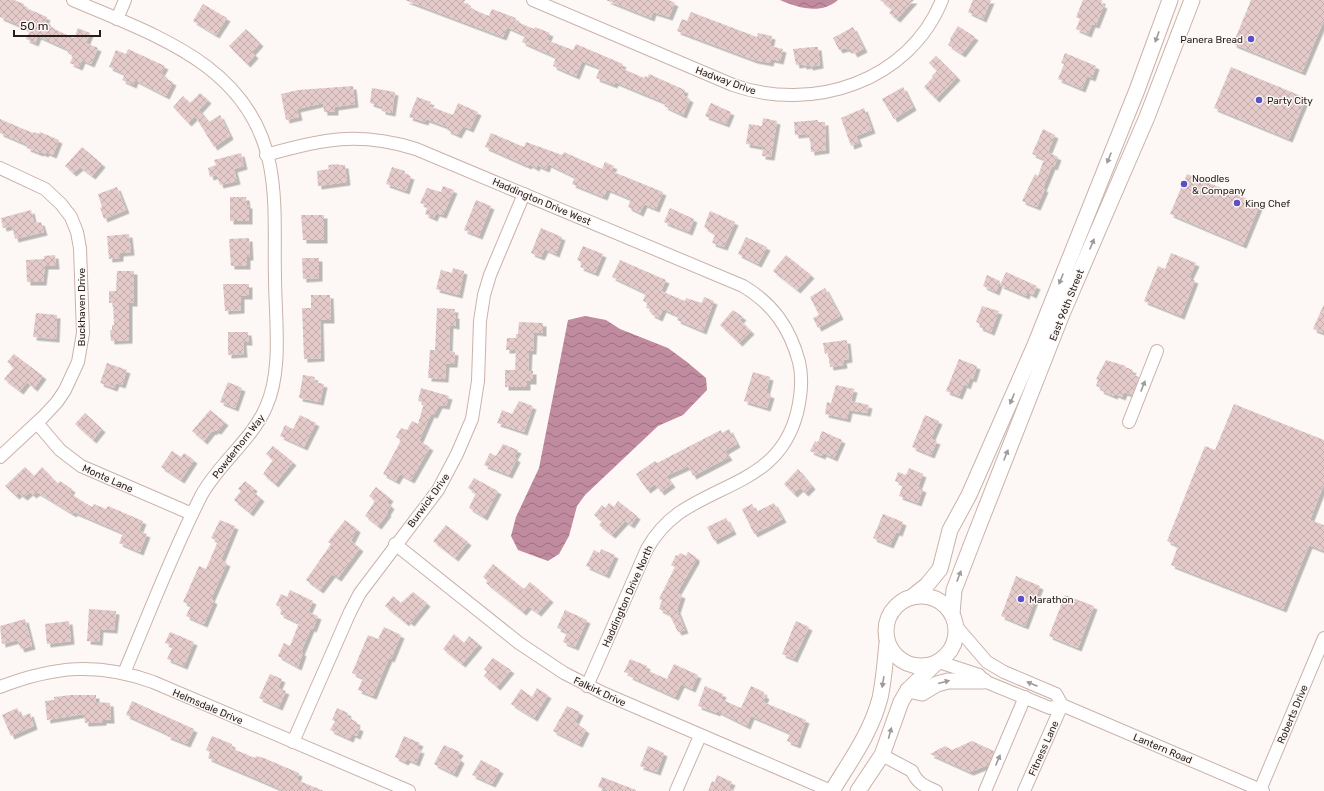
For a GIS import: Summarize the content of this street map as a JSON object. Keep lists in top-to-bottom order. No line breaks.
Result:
{"streets":{"main road":["East 96th Street"],"street":["Hadway Drive","Haddington Drive West","Buckhaven Drive","Powderhorn Way","Monte Lane","Burwick Drive","Haddington Drive North","Falkirk Drive","Helmsdale Drive","Roberts Drive","Fitness Lane","Lantern Road"]},"crossings":[["Haddington Drive West","Powderhorn Way"],["Haddington Drive West","Burwick Drive"],["Haddington Drive West","Haddington Drive North"],["East 96th Street","Lantern Road"],["Buckhaven Drive","Monte Lane"],["Powderhorn Way","Monte Lane"],["Powderhorn Way","Helmsdale Drive"],["Burwick Drive","Falkirk Drive"],["Burwick Drive","Helmsdale Drive"],["Haddington Drive North","Falkirk Drive"],["Roberts Drive","Lantern Road"],["Fitness Lane","Lantern Road"]],"places":["Panera Bread","Party City","Noodles & Company","King Chef","Marathon"],"scale_bar":"50 m"}
